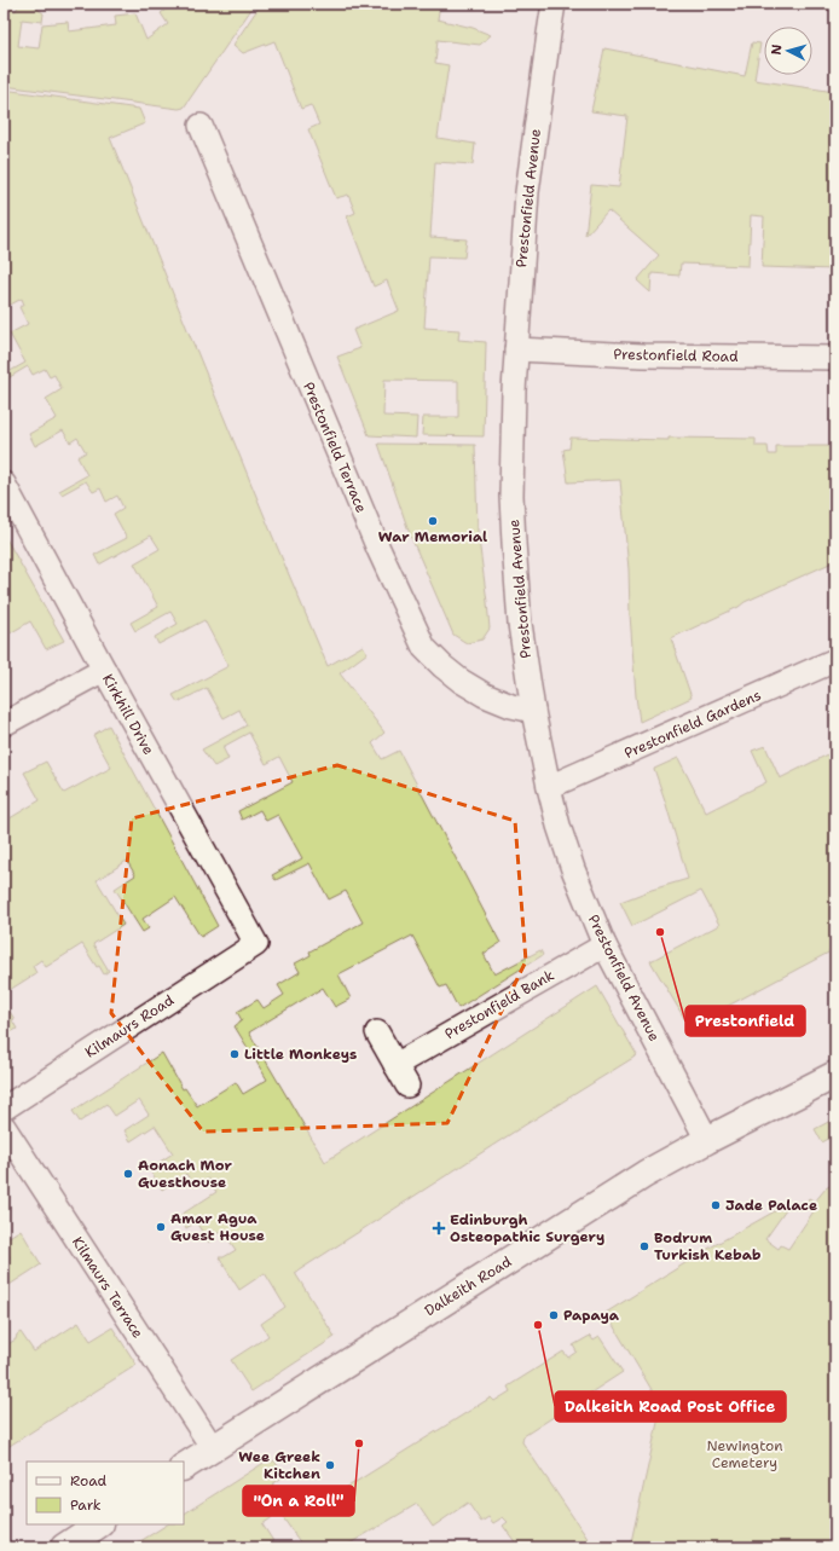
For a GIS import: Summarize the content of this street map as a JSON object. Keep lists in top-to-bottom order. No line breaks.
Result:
{"streets":{"main road":["Dalkeith Road"],"street":["Prestonfield Avenue","Prestonfield Road","Prestonfield Terrace","Kirkhill Drive","Prestonfield Gardens","Prestonfield Bank","Kilmaurs Road","Kilmaurs Terrace"]},"crossings":[["Prestonfield Avenue","Prestonfield Road"],["Prestonfield Avenue","Prestonfield Terrace"],["Prestonfield Avenue","Prestonfield Gardens"],["Prestonfield Avenue","Prestonfield Bank"],["Prestonfield Avenue","Dalkeith Road"],["Kirkhill Drive","Kilmaurs Road"],["Dalkeith Road","Kilmaurs Terrace"]],"parks":["Newington Cemetery"],"places":{"other":["War Memorial","Prestonfield","Little Monkeys","Aonach Mor Guesthouse","Jade Palace","Amar Agua Guest House","Bodrum Turkish Kebab","Papaya","Dalkeith Road Post Office","\"On a Roll\"","Wee Greek Kitchen"],"health":["Edinburgh Osteopathic Surgery"]},"legend":["Road","Park"],"north":"left"}
